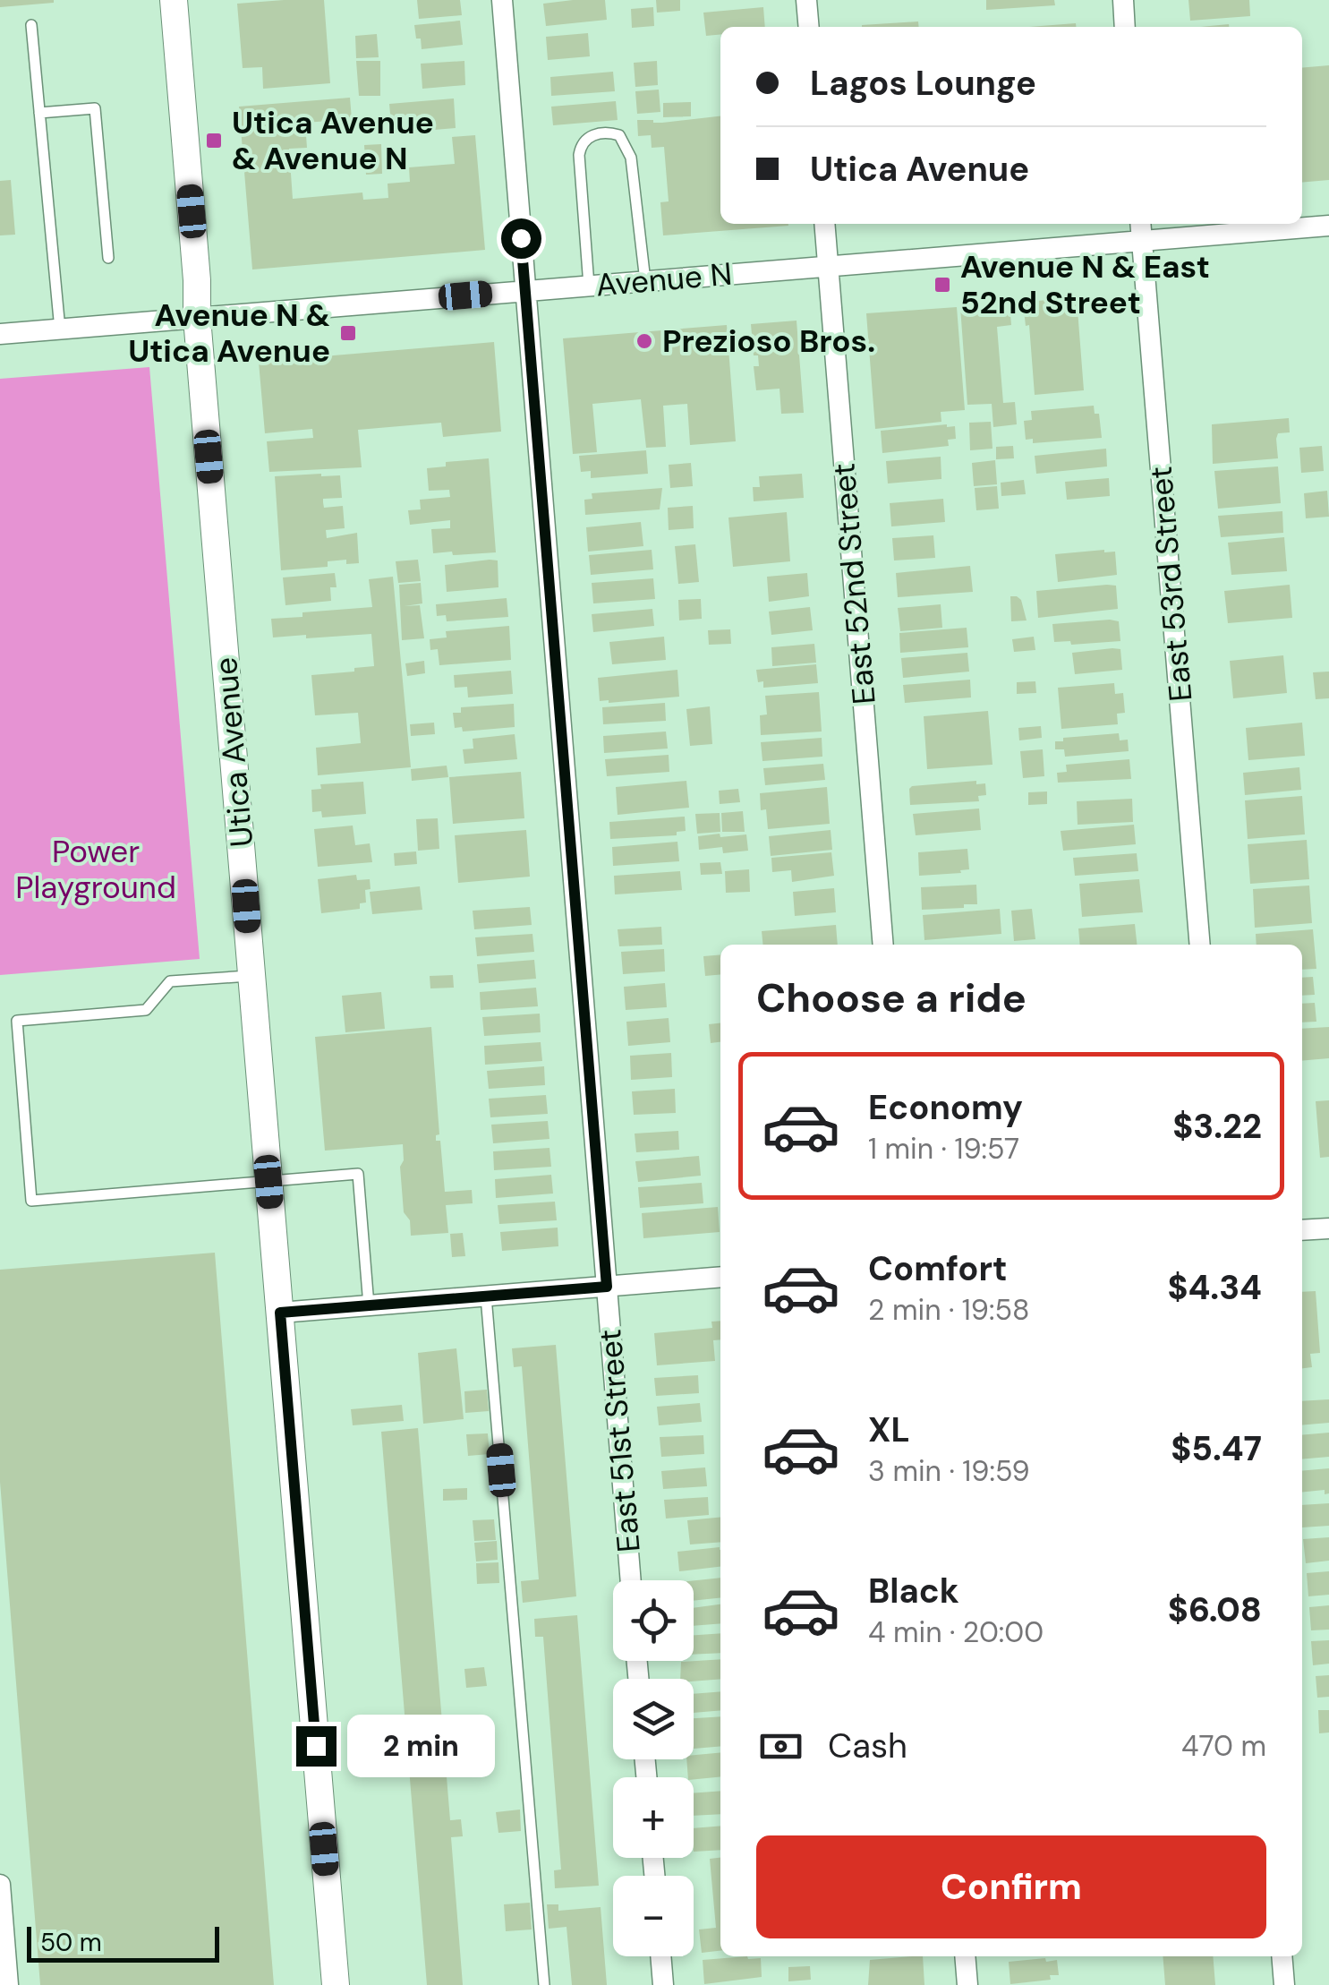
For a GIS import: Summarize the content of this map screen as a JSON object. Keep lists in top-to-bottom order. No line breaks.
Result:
{"streets":{"main road":["Utica Avenue"],"street":["Avenue N","East 52nd Street","East 53rd Street","East 51st Street"]},"crossings":[["Avenue N","East 52nd Street"],["Avenue N","East 53rd Street"],["Avenue N","Utica Avenue"],["Avenue N","East 51st Street"]],"parks":["Power Playground"],"places":{"transit":["Utica Avenue & Avenue N","Avenue N & East 52nd Street","Avenue N & Utica Avenue"],"other":["Prezioso Bros."]},"scale_bar":"50 m","page":{"banner":["Lagos Lounge","Utica Avenue"],"heading":"Choose a ride","list":[{"name":"Economy","note":"1 min · 19:57","value":"$3.22"},{"name":"Comfort","note":"2 min · 19:58","value":"$4.34"},{"name":"XL","note":"3 min · 19:59","value":"$5.47"},{"name":"Black","note":"4 min · 20:00","value":"$6.08"}],"map_buttons":["+","−"],"pay":["Cash","470 m"],"bubble":"2 min","buttons":"Confirm","scale":"50 m"}}
